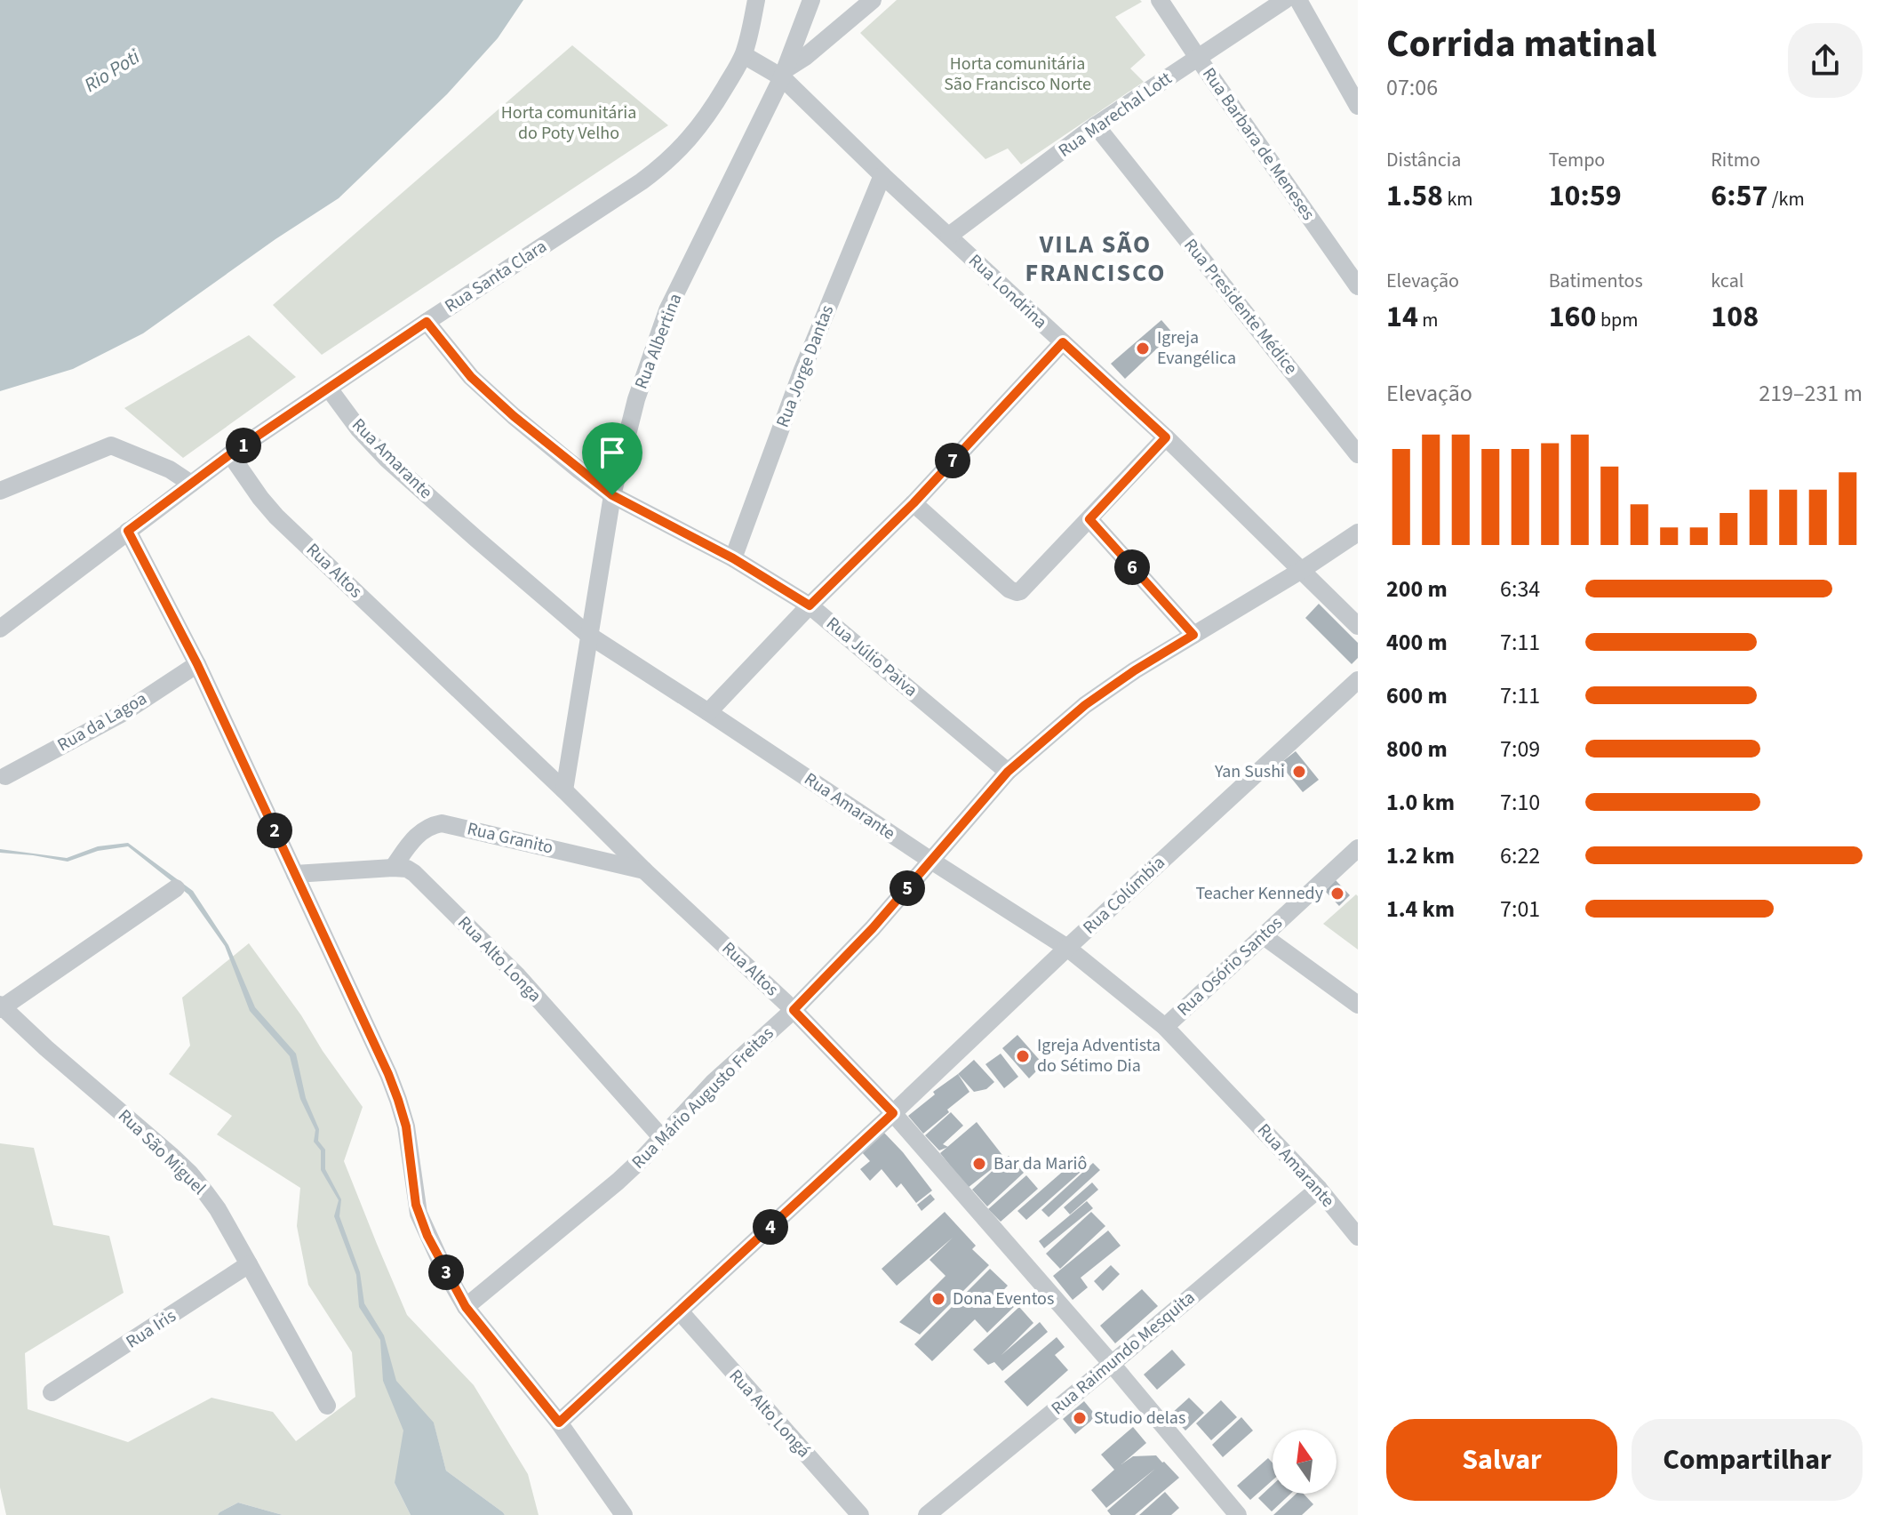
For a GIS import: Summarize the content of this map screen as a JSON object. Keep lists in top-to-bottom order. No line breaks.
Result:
{"streets":{"street":["Rua Marechal Lott","Rua Barbara de Meneses","Rua Santa Clara","Rua Londrina","Rua Presidente Médice","Rua Albertina","Rua Jorge Dantas","Rua Amarante","Rua Altos","Rua Júlio Paiva","Rua da Lagoa","Rua Granito","Rua Colúmbia","Rua Alto Longa","Rua Osório Santos","Rua Mário Augusto Freitas","Rua São Miguel","Rua Iris","Rua Raimundo Mesquita","Rua Alto Longá"]},"crossings":[["Rua Marechal Lott","Rua Barbara de Meneses"],["Rua Marechal Lott","Rua Londrina"],["Rua Marechal Lott","Rua Presidente Médice"],["Rua Santa Clara","Rua Londrina"],["Rua Santa Clara","Rua Amarante"],["Rua Santa Clara","Rua Altos"],["Rua Santa Clara","Rua Júlio Paiva"],["Rua Londrina","Rua Albertina"],["Rua Londrina","Rua Jorge Dantas"],["Rua Londrina","Rua Mário Augusto Freitas"],["Rua Albertina","Rua Amarante"],["Rua Albertina","Rua Altos"],["Rua Albertina","Rua Júlio Paiva"],["Rua Jorge Dantas","Rua Júlio Paiva"],["Rua Amarante","Rua Colúmbia"],["Rua Amarante","Rua Osório Santos"],["Rua Amarante","Rua Mário Augusto Freitas"],["Rua Amarante","Rua Raimundo Mesquita"],["Rua Altos","Rua Granito"],["Rua Altos","Rua Colúmbia"],["Rua Altos","Rua Mário Augusto Freitas"],["Rua Altos","Rua Raimundo Mesquita"],["Rua Júlio Paiva","Rua Mário Augusto Freitas"],["Rua Granito","Rua Alto Longa"],["Rua Colúmbia","Rua Alto Longá"],["Rua Alto Longa","Rua Mário Augusto Freitas"],["Rua São Miguel","Rua Iris"]],"districts":["VILA SÃO FRANCISCO"],"water":["Rio Poti"],"parks":["Horta comunitária São Francisco Norte","Horta comunitária do Poty Velho"],"places":["Igreja Evangélica","Yan Sushi","Teacher Kennedy","Igreja Adventista do Sétimo Dia","Bar da Mariô","Dona Eventos","Studio delas"],"north":"top","page":{"heading":["Corrida matinal","07:06"],"stats":[["Distância","1.58 km"],["Tempo","10:59"],["Ritmo","6:57 /km"],["Elevação","14 m"],["Batimentos","160 bpm"],["kcal","108"]],"chart":["Elevação","219–231 m"],"pins":["1","7","6","2","5","4","3"],"list":[{"name":"200 m","note":"6:34"},{"name":"400 m","note":"7:11"},{"name":"600 m","note":"7:11"},{"name":"800 m","note":"7:09"},{"name":"1.0 km","note":"7:10"},{"name":"1.2 km","note":"6:22"},{"name":"1.4 km","note":"7:01"}],"buttons":["Salvar","Compartilhar"]}}
